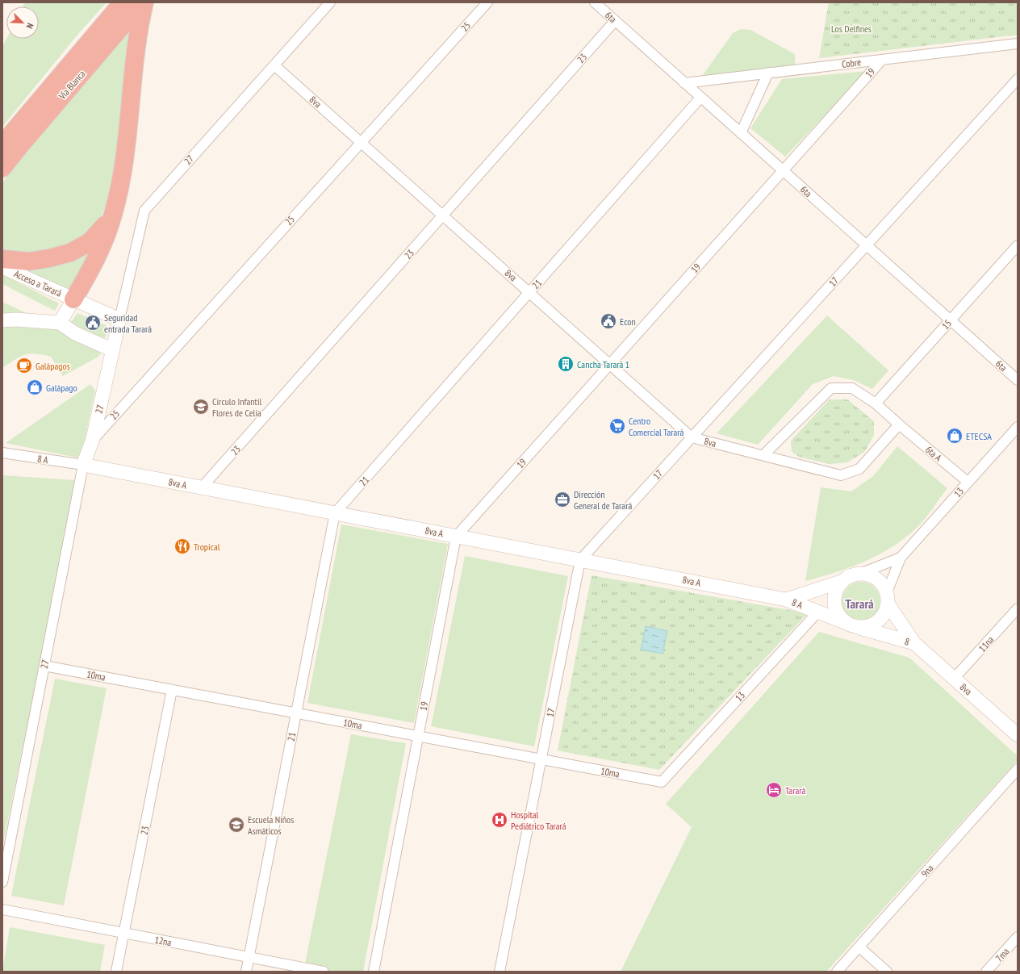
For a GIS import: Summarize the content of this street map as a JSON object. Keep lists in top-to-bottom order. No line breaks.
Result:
{"streets":{"highway":["Vía Blanca"],"street":["6ta","25","23","Cobre","19","8va","27","17","Acceso a Tarará","21","15","6ta A","8 A","8va A","13","8","11na","10ma","9na","12na","7ma"]},"crossings":[["6ta","23"],["6ta","Cobre"],["6ta","19"],["6ta","17"],["6ta","21"],["6ta","15"],["25","8va"],["25","27"],["23","8va"],["23","8va A"],["23","10ma"],["23","12na"],["Cobre","19"],["19","8va"],["19","8va A"],["19","10ma"],["8va","27"],["8va","17"],["8va","21"],["8va","6ta A"],["8va","8"],["8va","11na"],["27","Acceso a Tarará"],["27","8 A"],["27","8va A"],["27","10ma"],["17","8va A"],["17","10ma"],["21","8va A"],["21","10ma"],["21","12na"],["15","6ta A"],["6ta A","13"],["8 A","8va A"],["8 A","13"],["8 A","8"],["13","8"],["13","10ma"]],"districts":["Tarará"],"parks":["Los Delfines"],"places":{"public building":["Econ","Seguridad entrada Tarará"],"building":["Cancha Tarará 1"],"cafe":["Galápagos"],"shop":["Galápago","ETECSA"],"school or university":["Circulo Infantil Flores de Celia","Escuela Niños Asmáticos"],"supermarket":["Centro Comercial Tarará"],"office":["Dirección General de Tarará"],"restaurant":["Tropical"],"hotel":["Tarará"],"hospital":["Hospital Pediátrico Tarará"]},"north":"bottom right"}
